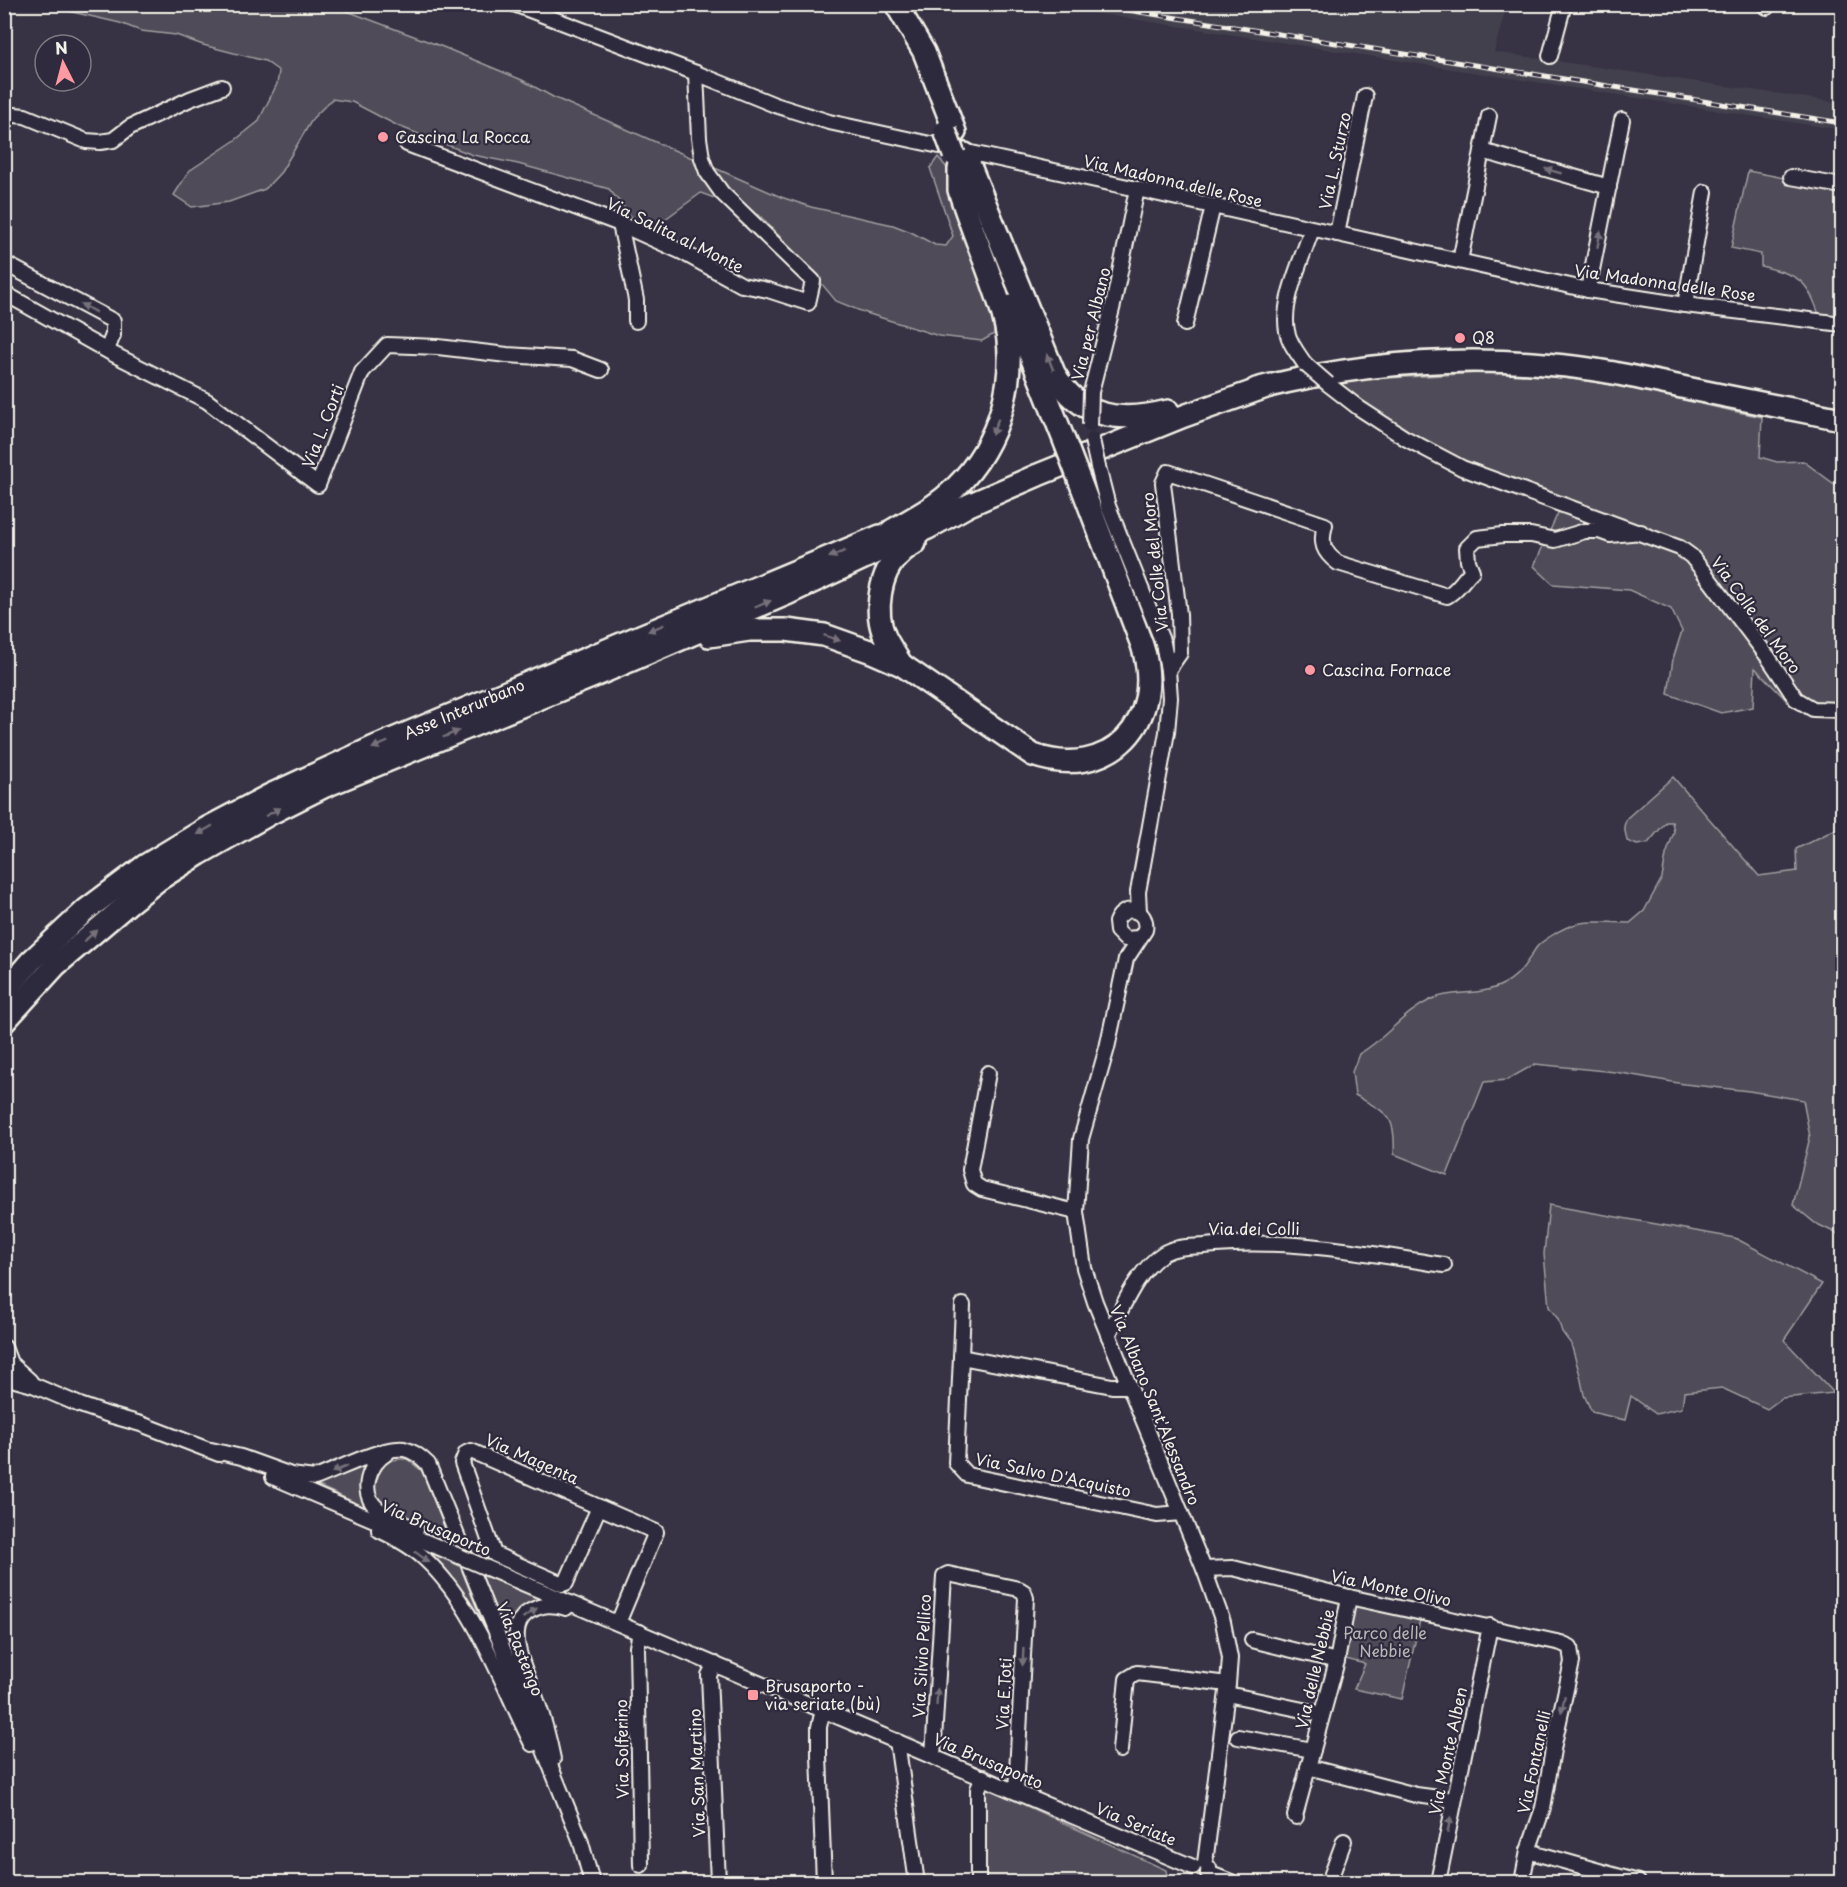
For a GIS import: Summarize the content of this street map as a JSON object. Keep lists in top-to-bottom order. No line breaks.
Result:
{"streets":{"highway":["Asse Interurbano"],"street":["Via L. Sturzo","Via Madonna delle Rose","Via Salita al Monte","Via per Albano","Via L. Corti","Via Colle del Moro","Via dei Colli","Via Albano Sant'Alessandro","Via Magenta","Via Salvo D'Acquisto","Via Brusaporto","Via Monte Olivo","Via Pastengo","Via Silvio Pellico","Via delle Nebbie","Via E.Toti","Via Solferino","Via Monte Alben","Via Fontanelli","Via San Martino","Via Seriate"]},"crossings":[["Via L. Sturzo","Via Madonna delle Rose"],["Via Madonna delle Rose","Via Salita al Monte"],["Via Madonna delle Rose","Via per Albano"],["Via Madonna delle Rose","Via Colle del Moro"],["Via per Albano","Via Colle del Moro"],["Via dei Colli","Via Albano Sant'Alessandro"],["Via Albano Sant'Alessandro","Via Salvo D'Acquisto"],["Via Albano Sant'Alessandro","Via Monte Olivo"],["Via Albano Sant'Alessandro","Via Seriate"],["Via Magenta","Via Brusaporto"],["Via Brusaporto","Via Silvio Pellico"],["Via Brusaporto","Via E.Toti"],["Via Brusaporto","Via Solferino"],["Via Brusaporto","Via San Martino"],["Via Brusaporto","Via Seriate"],["Via Monte Olivo","Via delle Nebbie"],["Via Monte Olivo","Via Monte Alben"],["Via Monte Olivo","Via Fontanelli"],["Via Silvio Pellico","Via E.Toti"]],"one_way":["Via E.Toti","Via Fontanelli"],"parks":["Parco delle Nebbie"],"places":{"other":["Cascina La Rocca","Q8","Cascina Fornace"],"transit":["Brusaporto - via seriate (bù)"]},"north":"top"}
